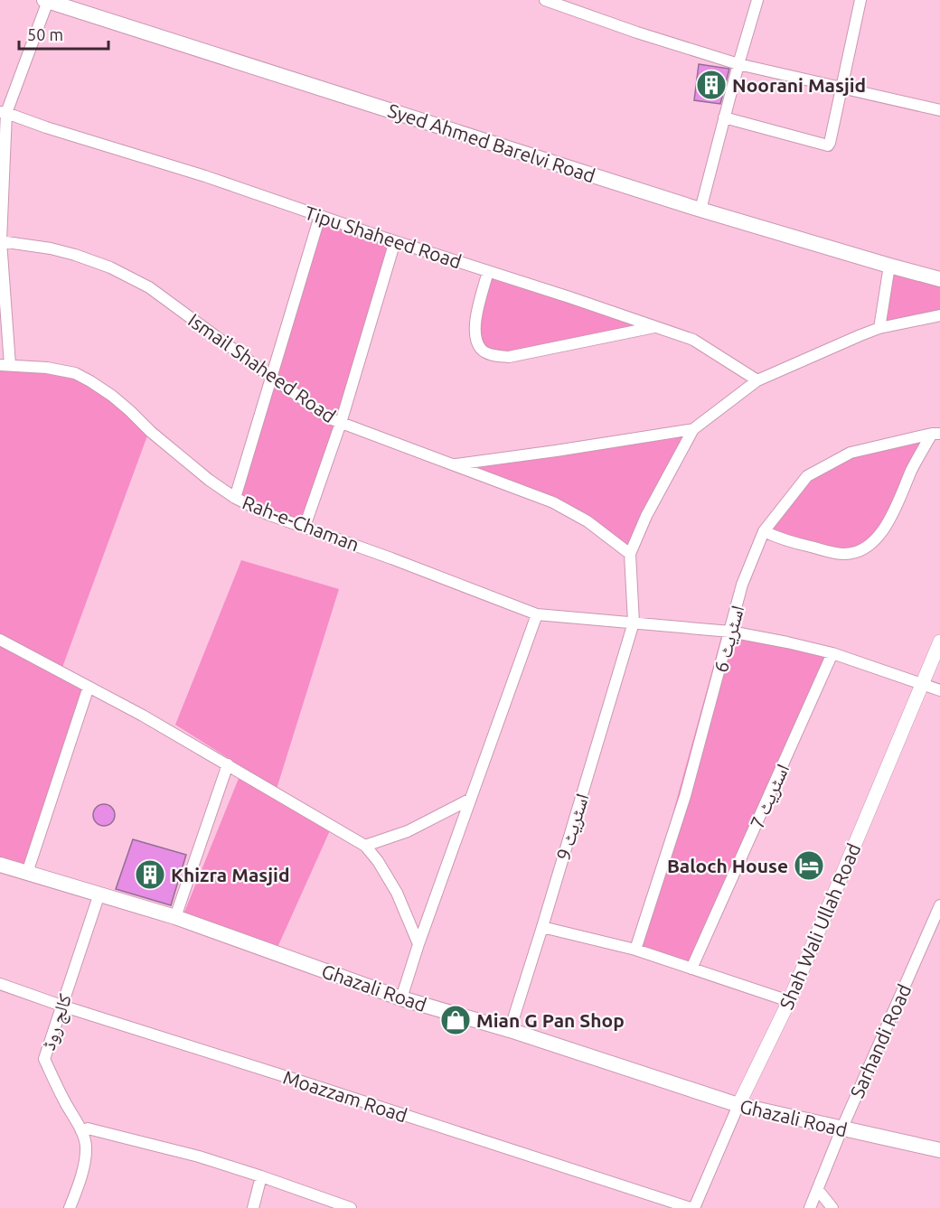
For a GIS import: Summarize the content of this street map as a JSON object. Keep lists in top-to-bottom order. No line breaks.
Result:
{"streets":{"main road":["Syed Ahmed Barelvi Road","Ghazali Road"],"street":["Tipu Shaheed Road","Ismail Shaheed Road","Rah-e-Chaman","اسٹریٹ 6","اسٹریٹ 7","اسٹریٹ 9","Shah Wali Ullah Road","کالج روڈ","Sarhandi Road","Moazzam Road"]},"crossings":[["Rah-e-Chaman","اسٹریٹ 6"],["Rah-e-Chaman","اسٹریٹ 7"],["Rah-e-Chaman","اسٹریٹ 9"],["Rah-e-Chaman","Shah Wali Ullah Road"],["اسٹریٹ 9","Ghazali Road"],["Shah Wali Ullah Road","Ghazali Road"],["Shah Wali Ullah Road","Moazzam Road"],["Ghazali Road","کالج روڈ"],["Ghazali Road","Sarhandi Road"],["کالج روڈ","Moazzam Road"]],"places":{"building":["Noorani Masjid","Khizra Masjid"],"hotel":["Baloch House"],"shop":["Mian G Pan Shop"]},"scale_bar":"50 m"}
